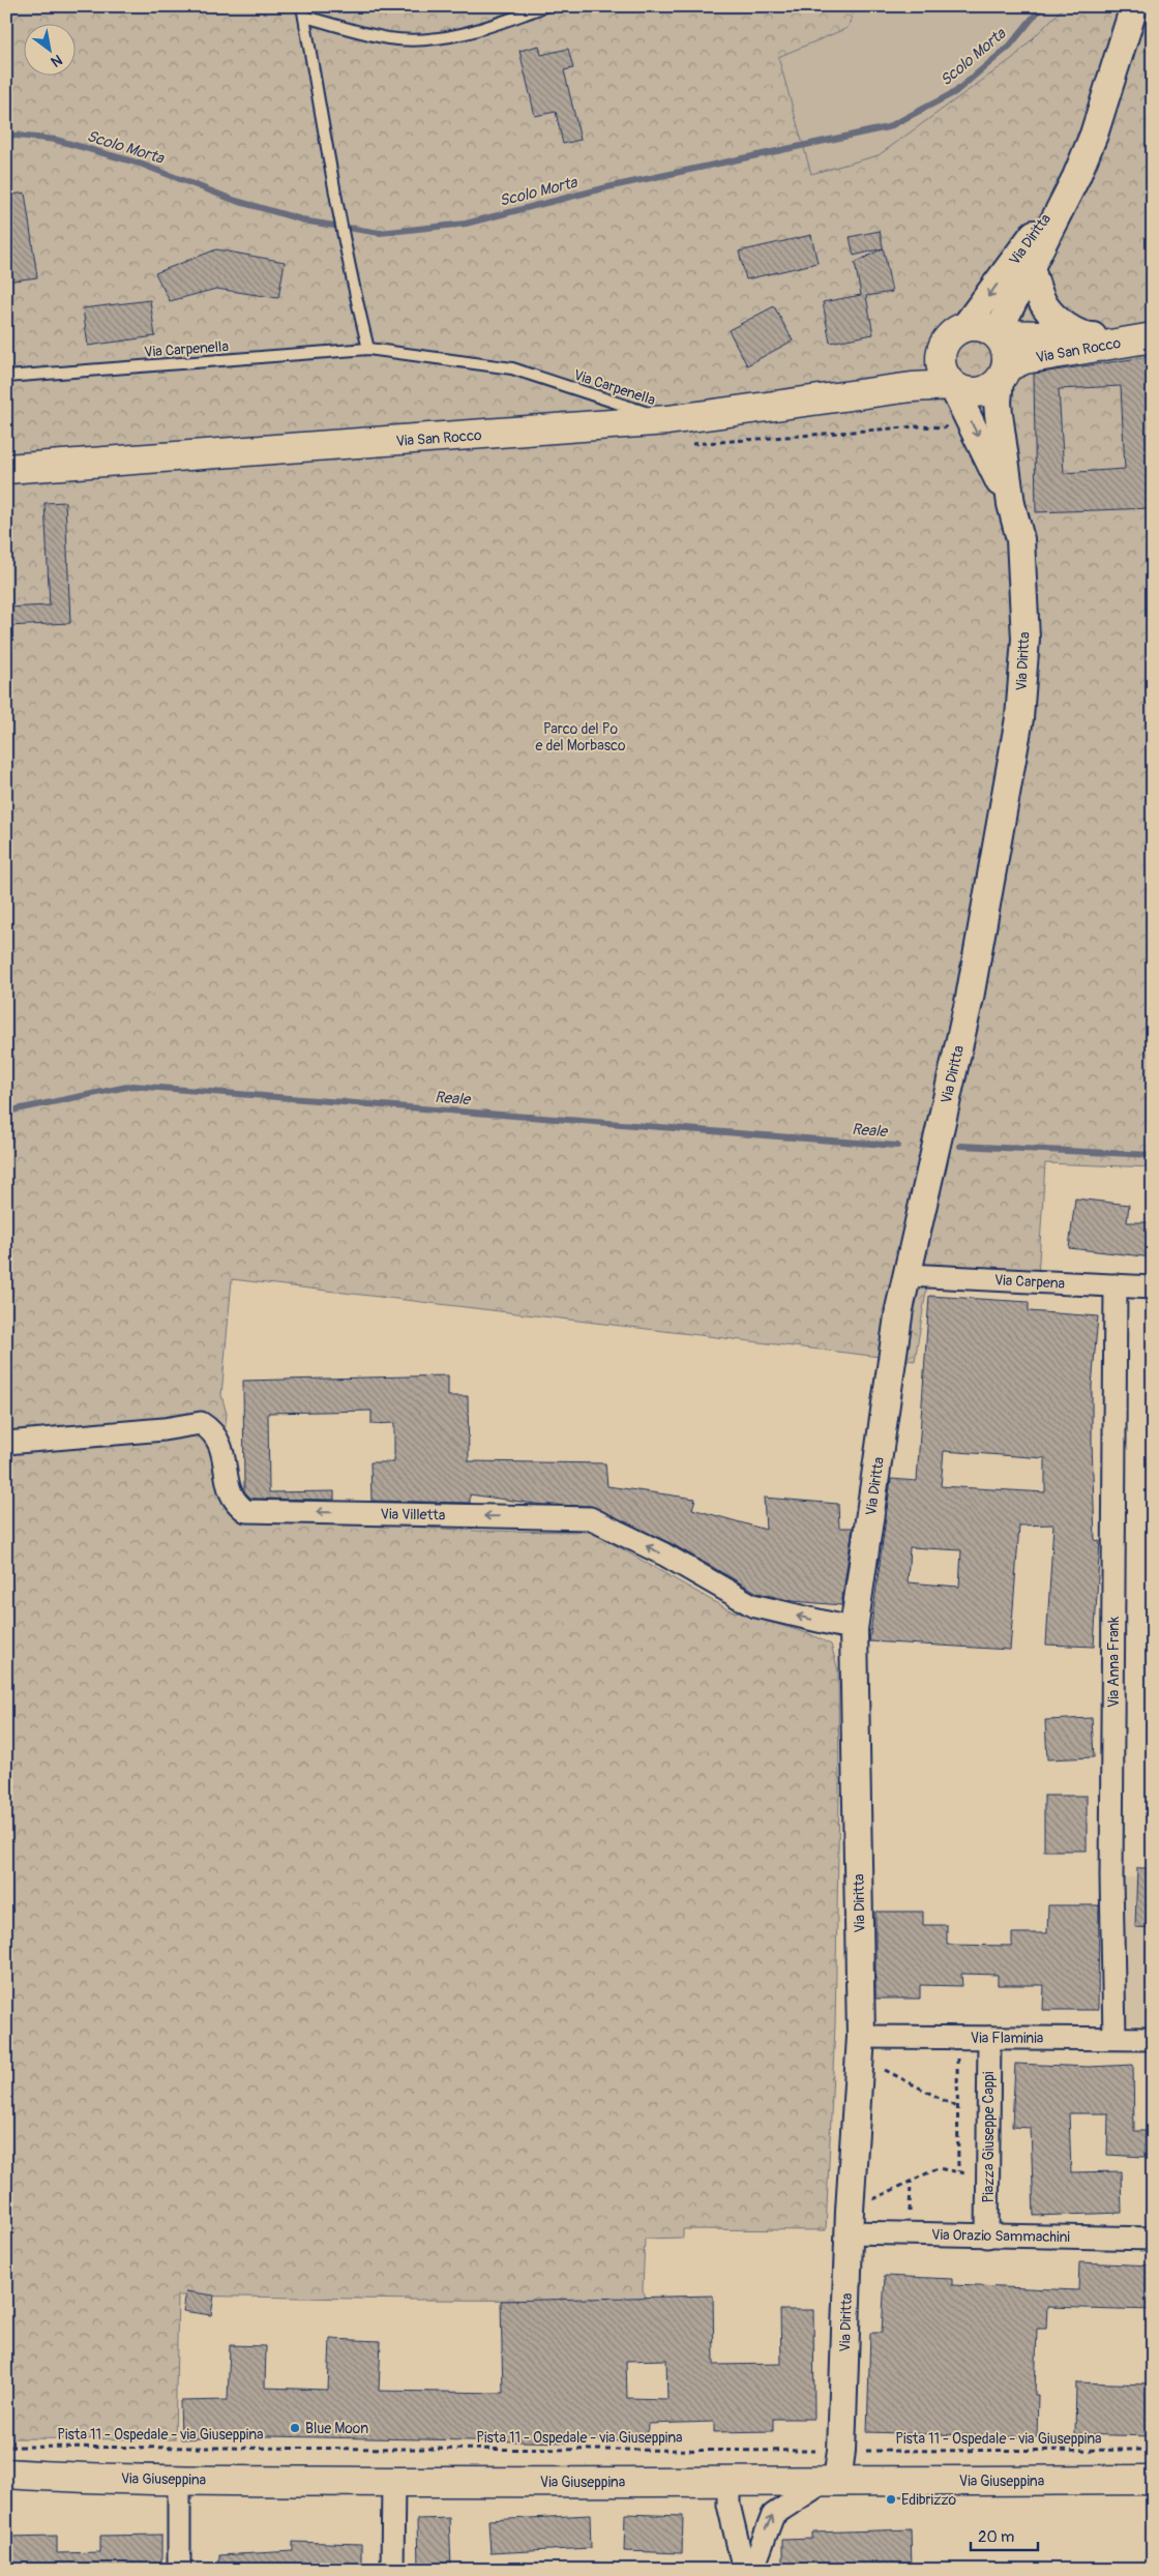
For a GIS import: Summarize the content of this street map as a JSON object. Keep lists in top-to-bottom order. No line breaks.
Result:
{"streets":{"main road":["Via San Rocco","Via Giuseppina"],"street":["Via Diritta","Via Carpena","Via Villetta","Via Anna Frank","Via Flaminia","Piazza Giuseppe Cappi","Via Orazio Sammachini"],"lane":["Via Carpenella"],"path":["Pista 11 - Ospedale - via Giuseppina"]},"crossings":[["Via Diritta","Via San Rocco"],["Via Diritta","Via Carpena"],["Via Diritta","Via Villetta"],["Via Diritta","Via Flaminia"],["Via Diritta","Via Orazio Sammachini"],["Via Diritta","Pista 11 - Ospedale - via Giuseppina"],["Via Diritta","Via Giuseppina"],["Via Carpenella","Via San Rocco"],["Via Carpena","Via Anna Frank"],["Via Anna Frank","Via Flaminia"],["Via Flaminia","Piazza Giuseppe Cappi"],["Piazza Giuseppe Cappi","Via Orazio Sammachini"]],"one_way":["Via Villetta"],"water":["Scolo Morta","Reale"],"parks":["Parco del Po e del Morbasco"],"places":["Blue Moon","Edibrizzo"],"scale_bar":"20 m","north":"bottom right"}
